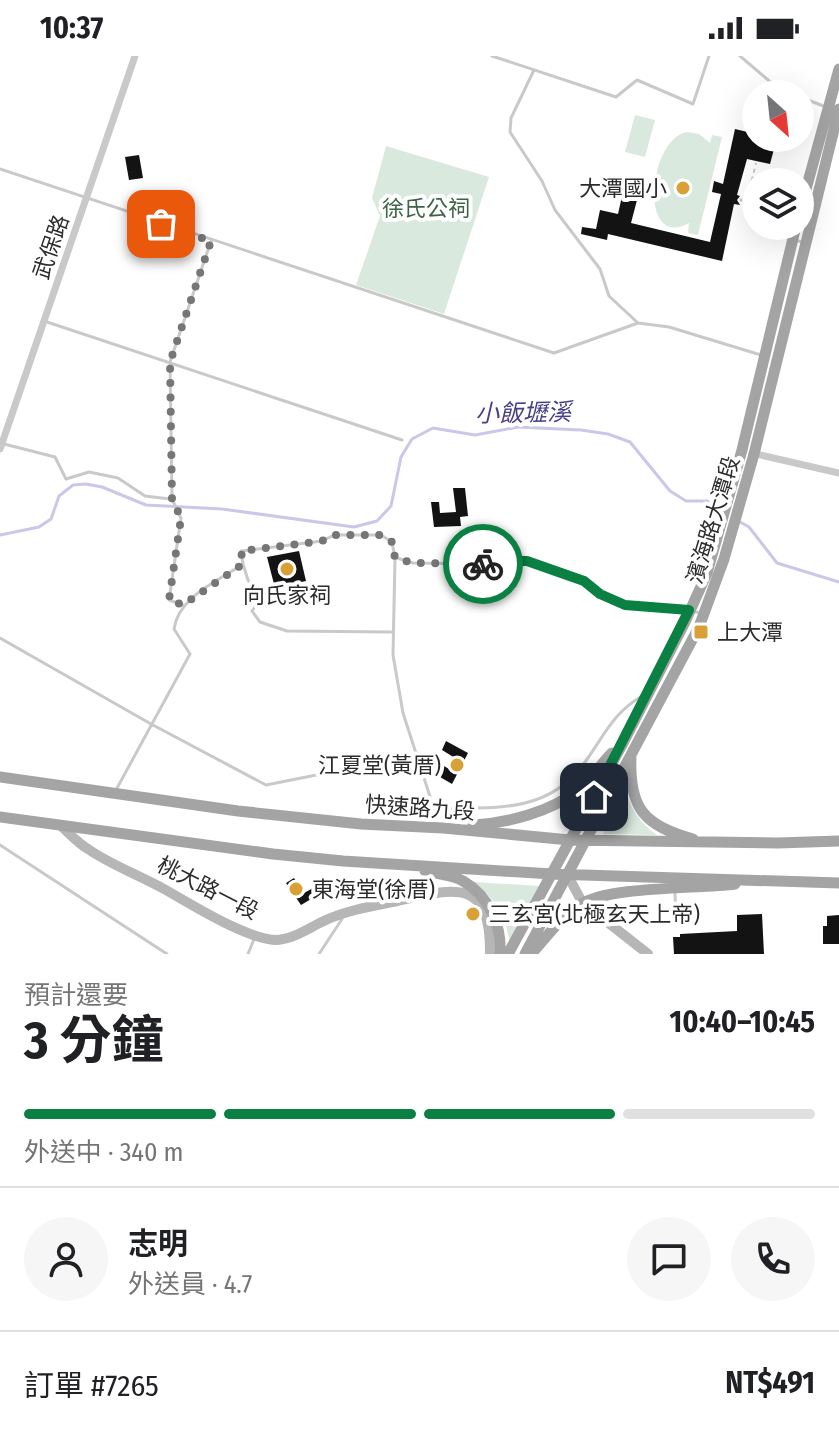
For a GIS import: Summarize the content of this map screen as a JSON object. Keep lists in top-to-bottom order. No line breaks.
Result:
{"streets":{"main road":["濱海路大潭段","快速路九段"],"street":["武保路","桃大路一段"]},"crossings":[["濱海路大潭段","快速路九段"]],"water":["小飯壢溪"],"parks":["徐氏公祠"],"places":{"other":["大潭國小","向氏家祠","江夏堂(黃厝)","東海堂(徐厝)","三玄宮(北極玄天上帝)"],"transit":["上大潭"]},"north":"bottom right","page":{"status":"10:37","heading":["3 分鐘","預計還要","10:40–10:45"],"panel":["志明","外送員 · 4.7","訂單 #7265","NT$491"],"bar":"外送中 · 340 m"}}
